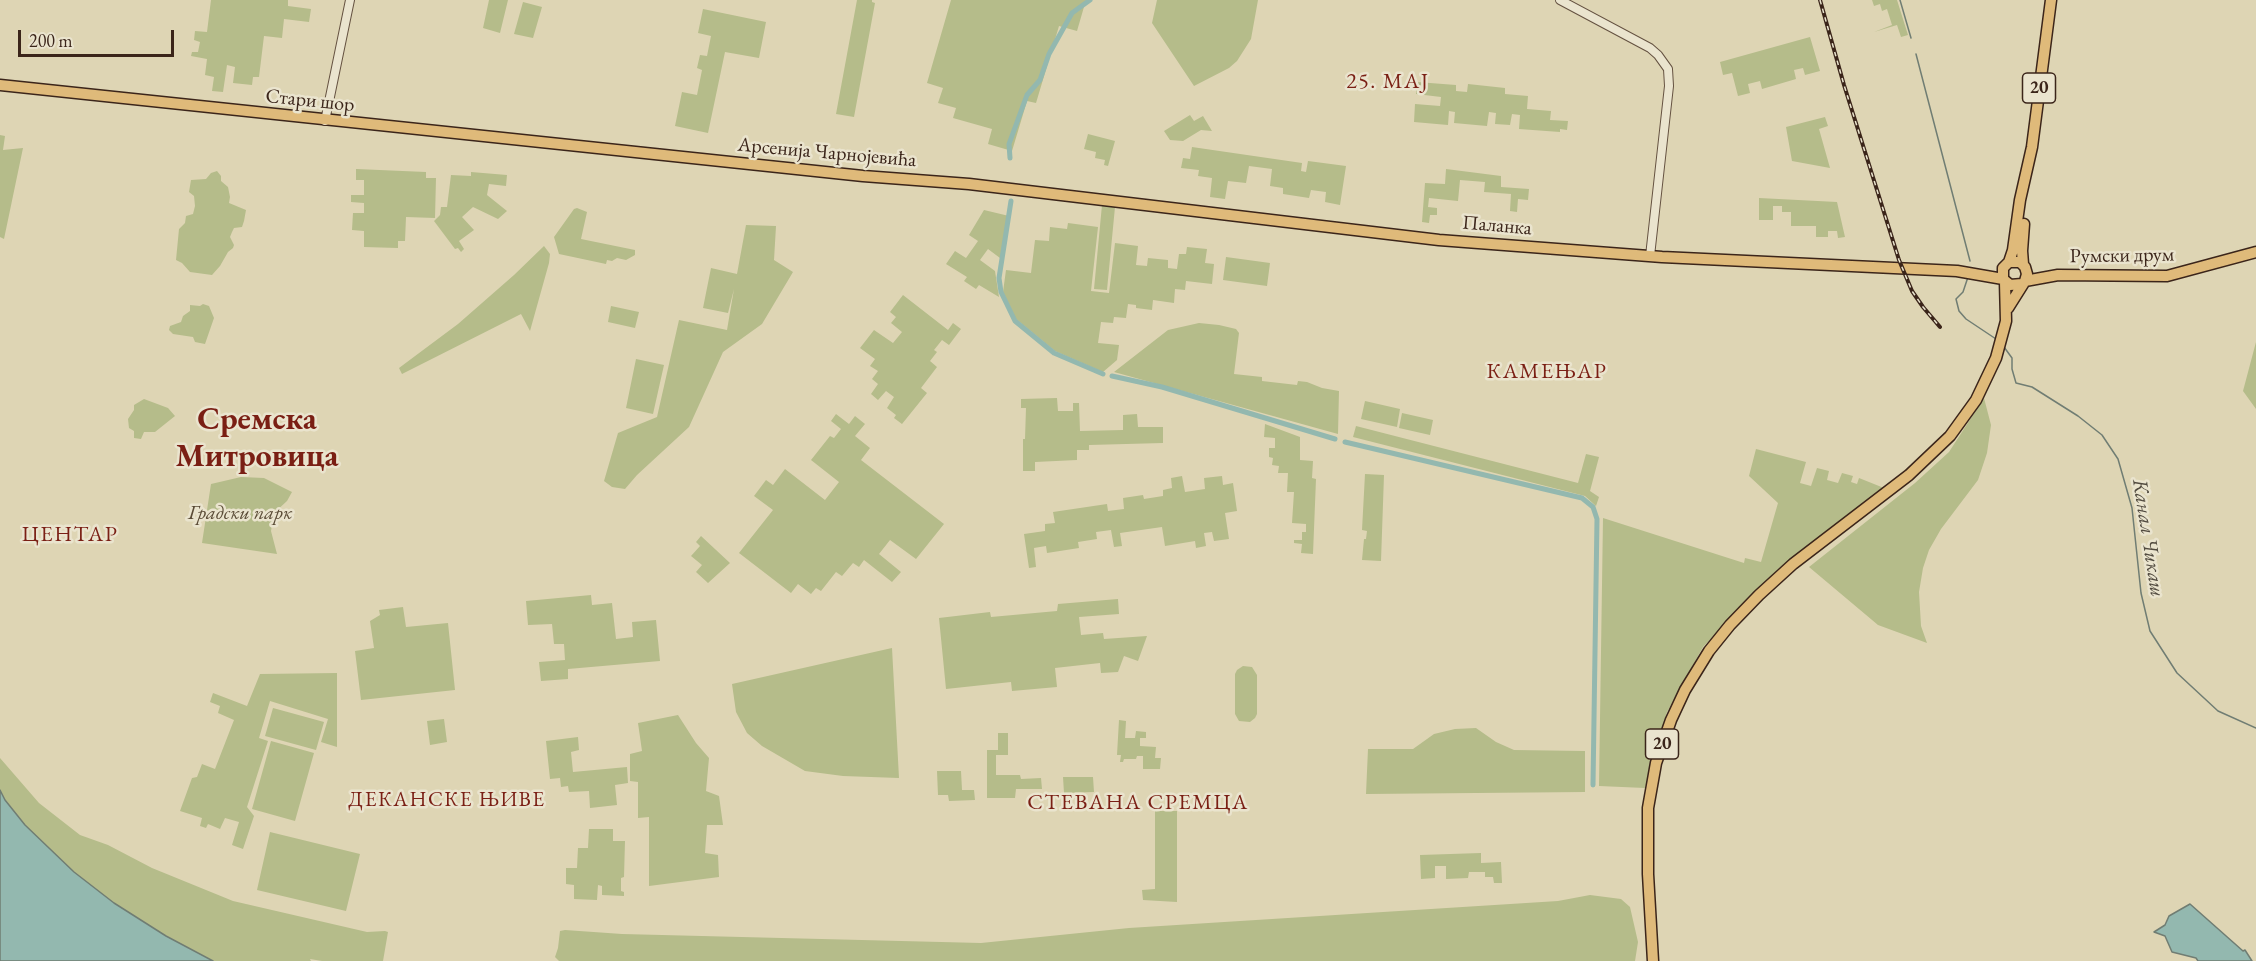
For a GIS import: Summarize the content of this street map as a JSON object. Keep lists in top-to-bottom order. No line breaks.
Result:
{"streets":{"main road":["20","Стари шор","Арсенија Чарнојевића","Паланка","Румски друм"]},"crossings":[["20","Паланка"],["20","Румски друм"],["Стари шор","Арсенија Чарнојевића"],["Арсенија Чарнојевића","Паланка"],["Паланка","Румски друм"]],"districts":["25. МАЈ","КАМЕЊАР","Сремска Митровица","ЦЕНТАР","ДЕКАНСКЕ ЊИВЕ","СТЕВАНА СРЕМЦА"],"water":["Канал Чикаш"],"parks":["Градски парк"],"scale_bar":"200 m"}
